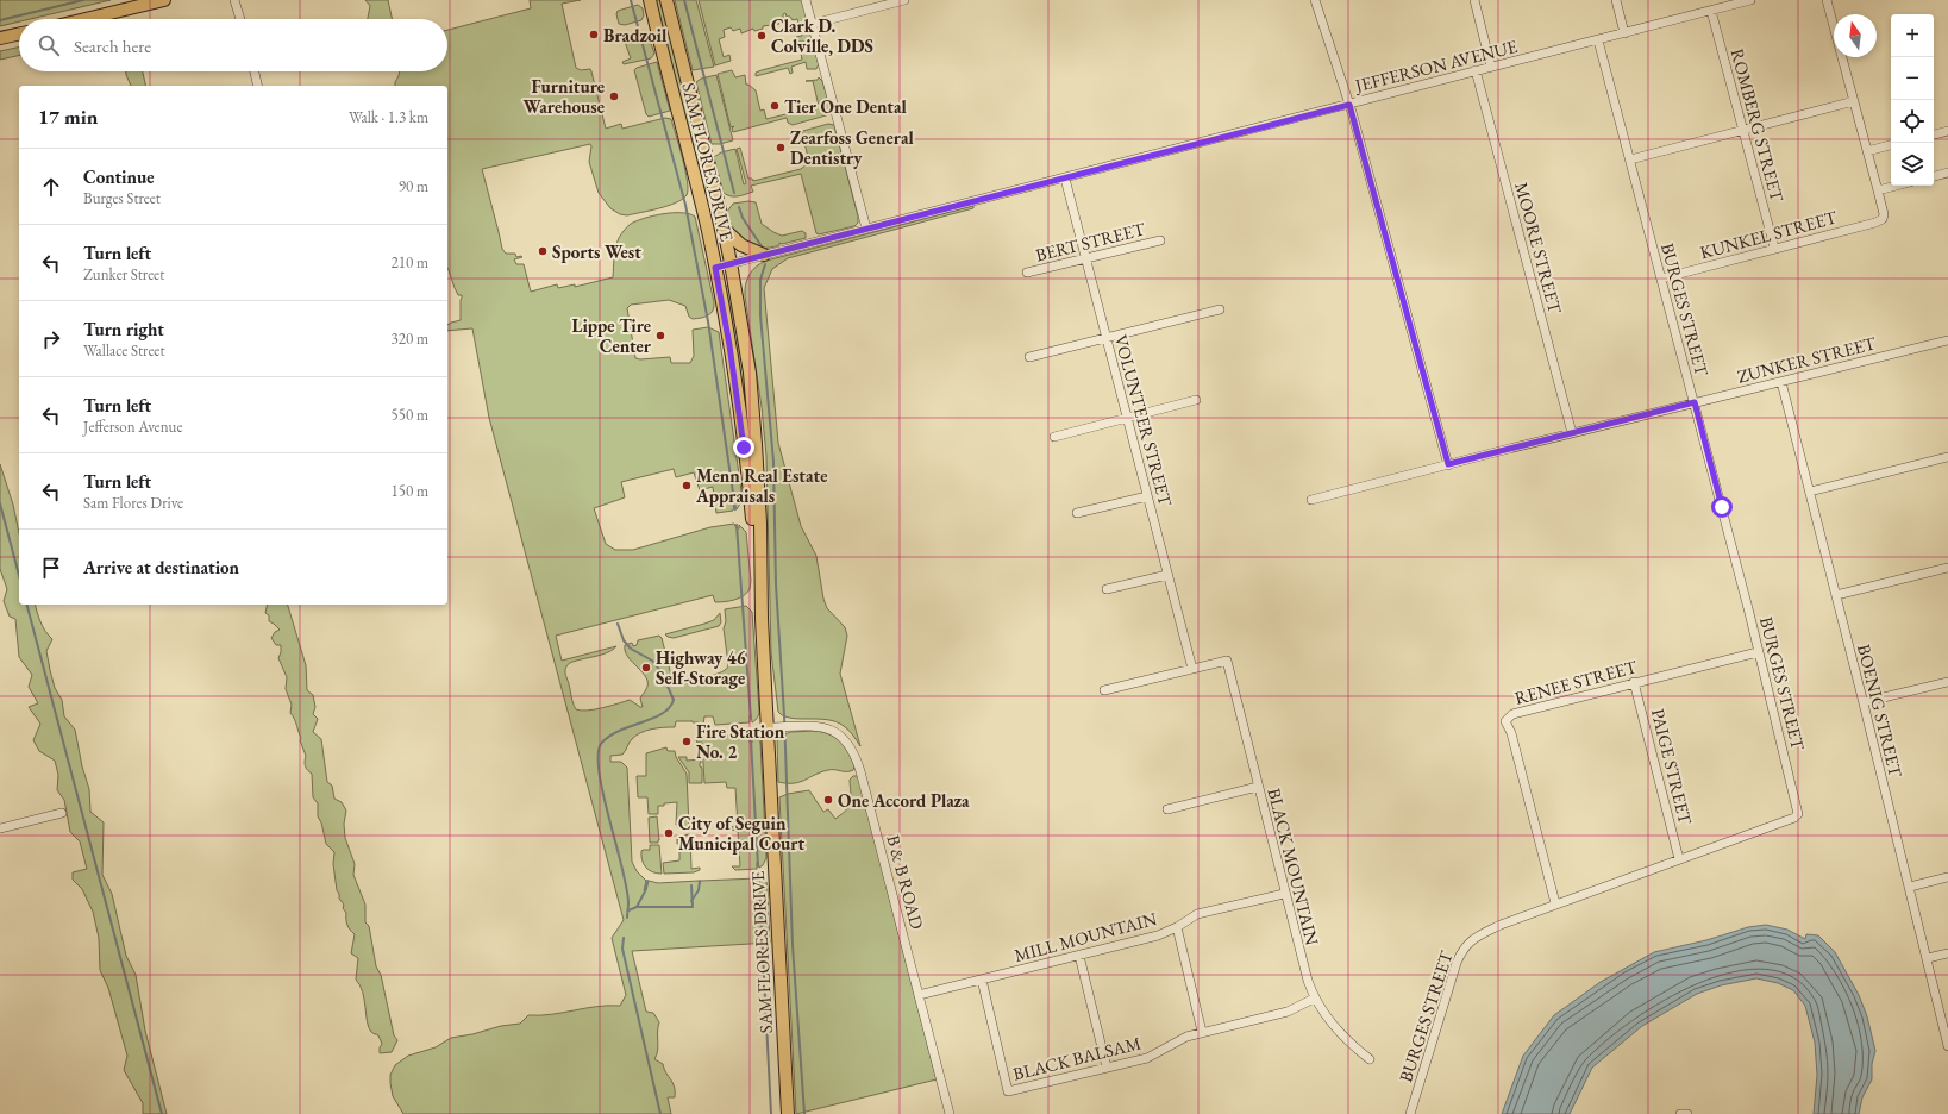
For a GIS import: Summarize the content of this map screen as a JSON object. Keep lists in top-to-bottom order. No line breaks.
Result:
{"streets":{"main road":["SAM FLORES DRIVE"],"street":["JEFFERSON AVENUE","ROMBERG STREET","KUNKEL STREET","BERT STREET","MOORE STREET","BURGES STREET","ZUNKER STREET","VOLUNTEER STREET","RENEE STREET","BOENIG STREET","PAIGE STREET","BLACK MOUNTAIN","B & B ROAD","MILL MOUNTAIN","BLACK BALSAM"]},"crossings":[["JEFFERSON AVENUE","ROMBERG STREET"],["JEFFERSON AVENUE","SAM FLORES DRIVE"],["JEFFERSON AVENUE","MOORE STREET"],["JEFFERSON AVENUE","BURGES STREET"],["JEFFERSON AVENUE","VOLUNTEER STREET"],["ROMBERG STREET","KUNKEL STREET"],["SAM FLORES DRIVE","B & B ROAD"],["KUNKEL STREET","BURGES STREET"],["BERT STREET","VOLUNTEER STREET"],["MOORE STREET","ZUNKER STREET"],["BURGES STREET","ZUNKER STREET"],["BURGES STREET","RENEE STREET"],["BURGES STREET","PAIGE STREET"],["ZUNKER STREET","BOENIG STREET"],["VOLUNTEER STREET","BLACK MOUNTAIN"],["RENEE STREET","PAIGE STREET"],["BLACK MOUNTAIN","MILL MOUNTAIN"],["BLACK MOUNTAIN","BLACK BALSAM"],["B & B ROAD","MILL MOUNTAIN"],["MILL MOUNTAIN","BLACK BALSAM"]],"places":["Bradzoil","Clark D. Colville, DDS","Furniture Warehouse","Tier One Dental","Zearfoss General Dentistry","Sports West","Lippe Tire Center","Menn Real Estate Appraisals","Highway 46 Self-Storage","Fire Station No. 2","One Accord Plaza","City of Seguin Municipal Court"],"north":"top","page":{"map_buttons":["+","−"],"search":"Search here","heading":["17 min","Walk · 1.3 km"],"list":[["Continue","Burges Street","90 m"],["Turn left","Zunker Street","210 m"],["Turn right","Wallace Street","320 m"],["Turn left","Jefferson Avenue","550 m"],["Turn left","Sam Flores Drive","150 m"],"Arrive at destination"]}}
